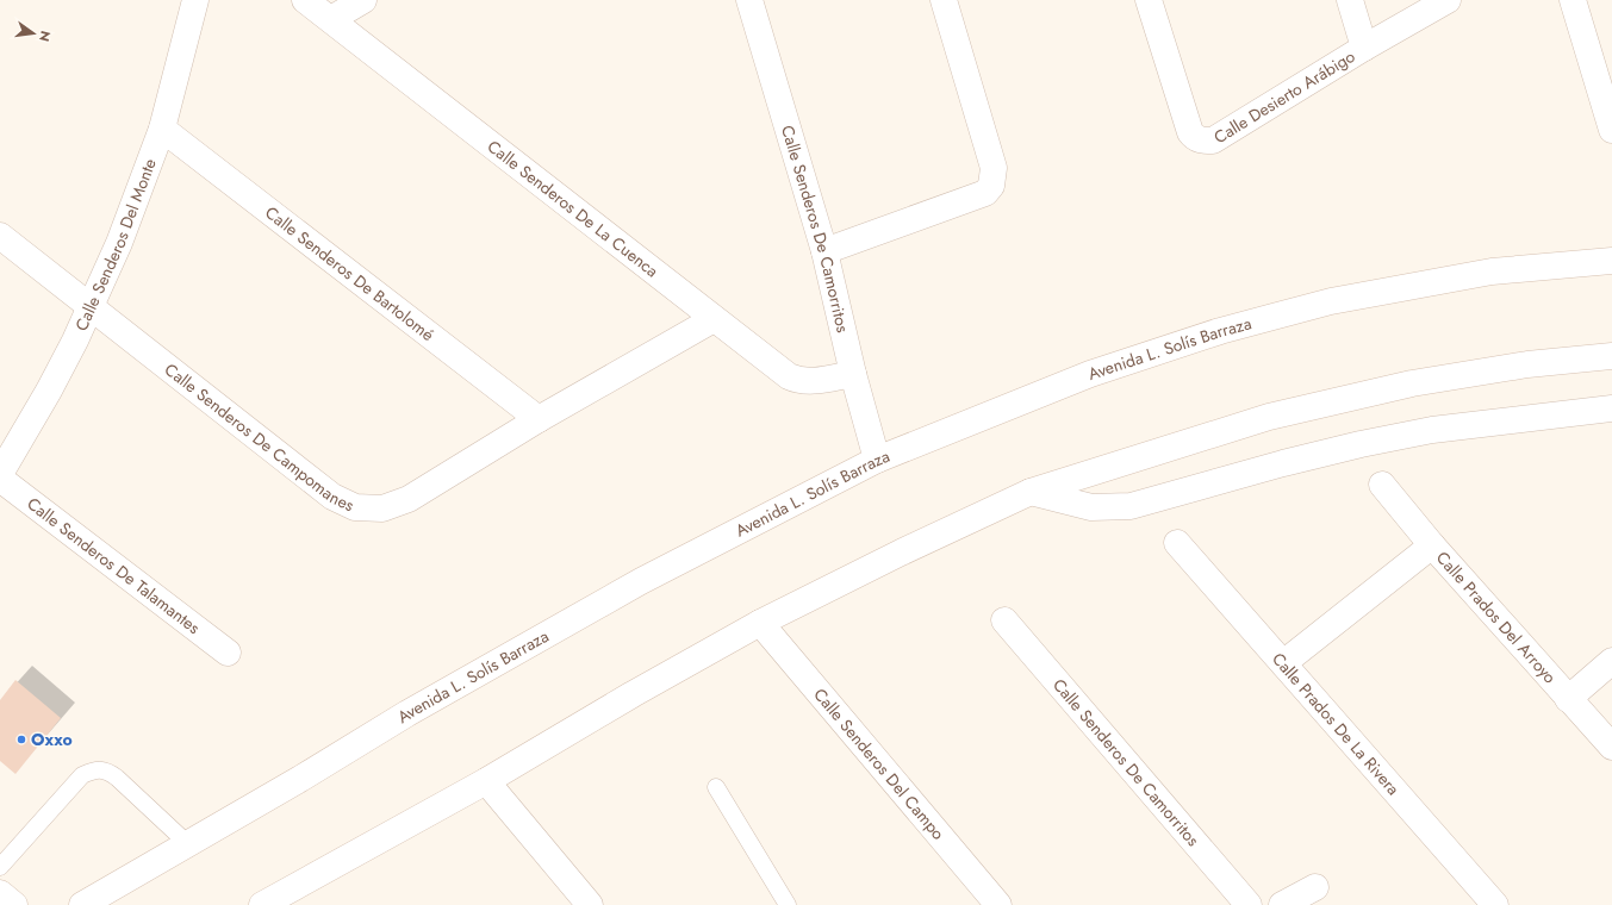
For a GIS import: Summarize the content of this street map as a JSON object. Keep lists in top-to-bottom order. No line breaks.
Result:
{"streets":{"street":["Calle Desierto Arábigo","Calle Senderos De La Cuenca","Calle Senderos De Camorritos","Calle Senderos Del Monte","Calle Senderos De Bartolomé","Avenida L. Solís Barraza","Calle Senderos De Campomanes","Calle Senderos De Talamantes","Calle Prados Del Arroyo","Calle Prados De La Rivera","Calle Senderos Del Campo"]},"crossings":[["Calle Senderos De La Cuenca","Calle Senderos De Camorritos"],["Calle Senderos De La Cuenca","Calle Senderos De Campomanes"],["Calle Senderos De Camorritos","Avenida L. Solís Barraza"],["Calle Senderos Del Monte","Calle Senderos De Bartolomé"],["Calle Senderos Del Monte","Calle Senderos De Campomanes"],["Calle Senderos De Bartolomé","Calle Senderos De Campomanes"]],"places":["Oxxo"],"north":"right"}
